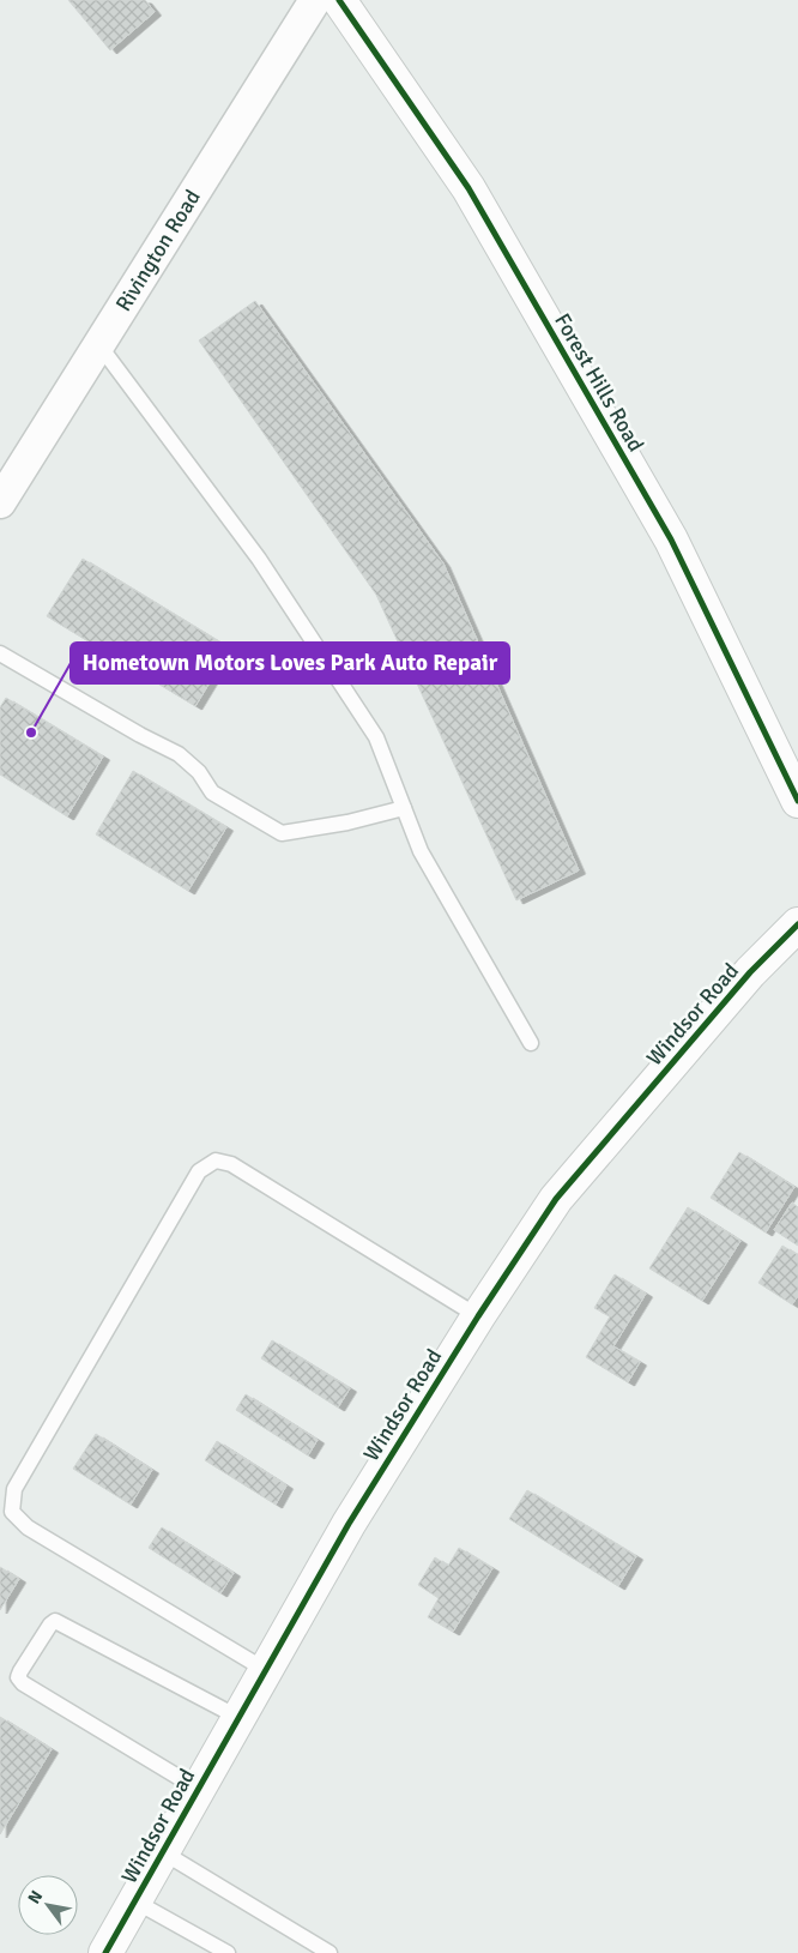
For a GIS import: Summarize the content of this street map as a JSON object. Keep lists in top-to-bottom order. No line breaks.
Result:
{"streets":{"street":["Rivington Road","Forest Hills Road","Windsor Road"]},"places":["Hometown Motors Loves Park Auto Repair"],"north":"top left"}
